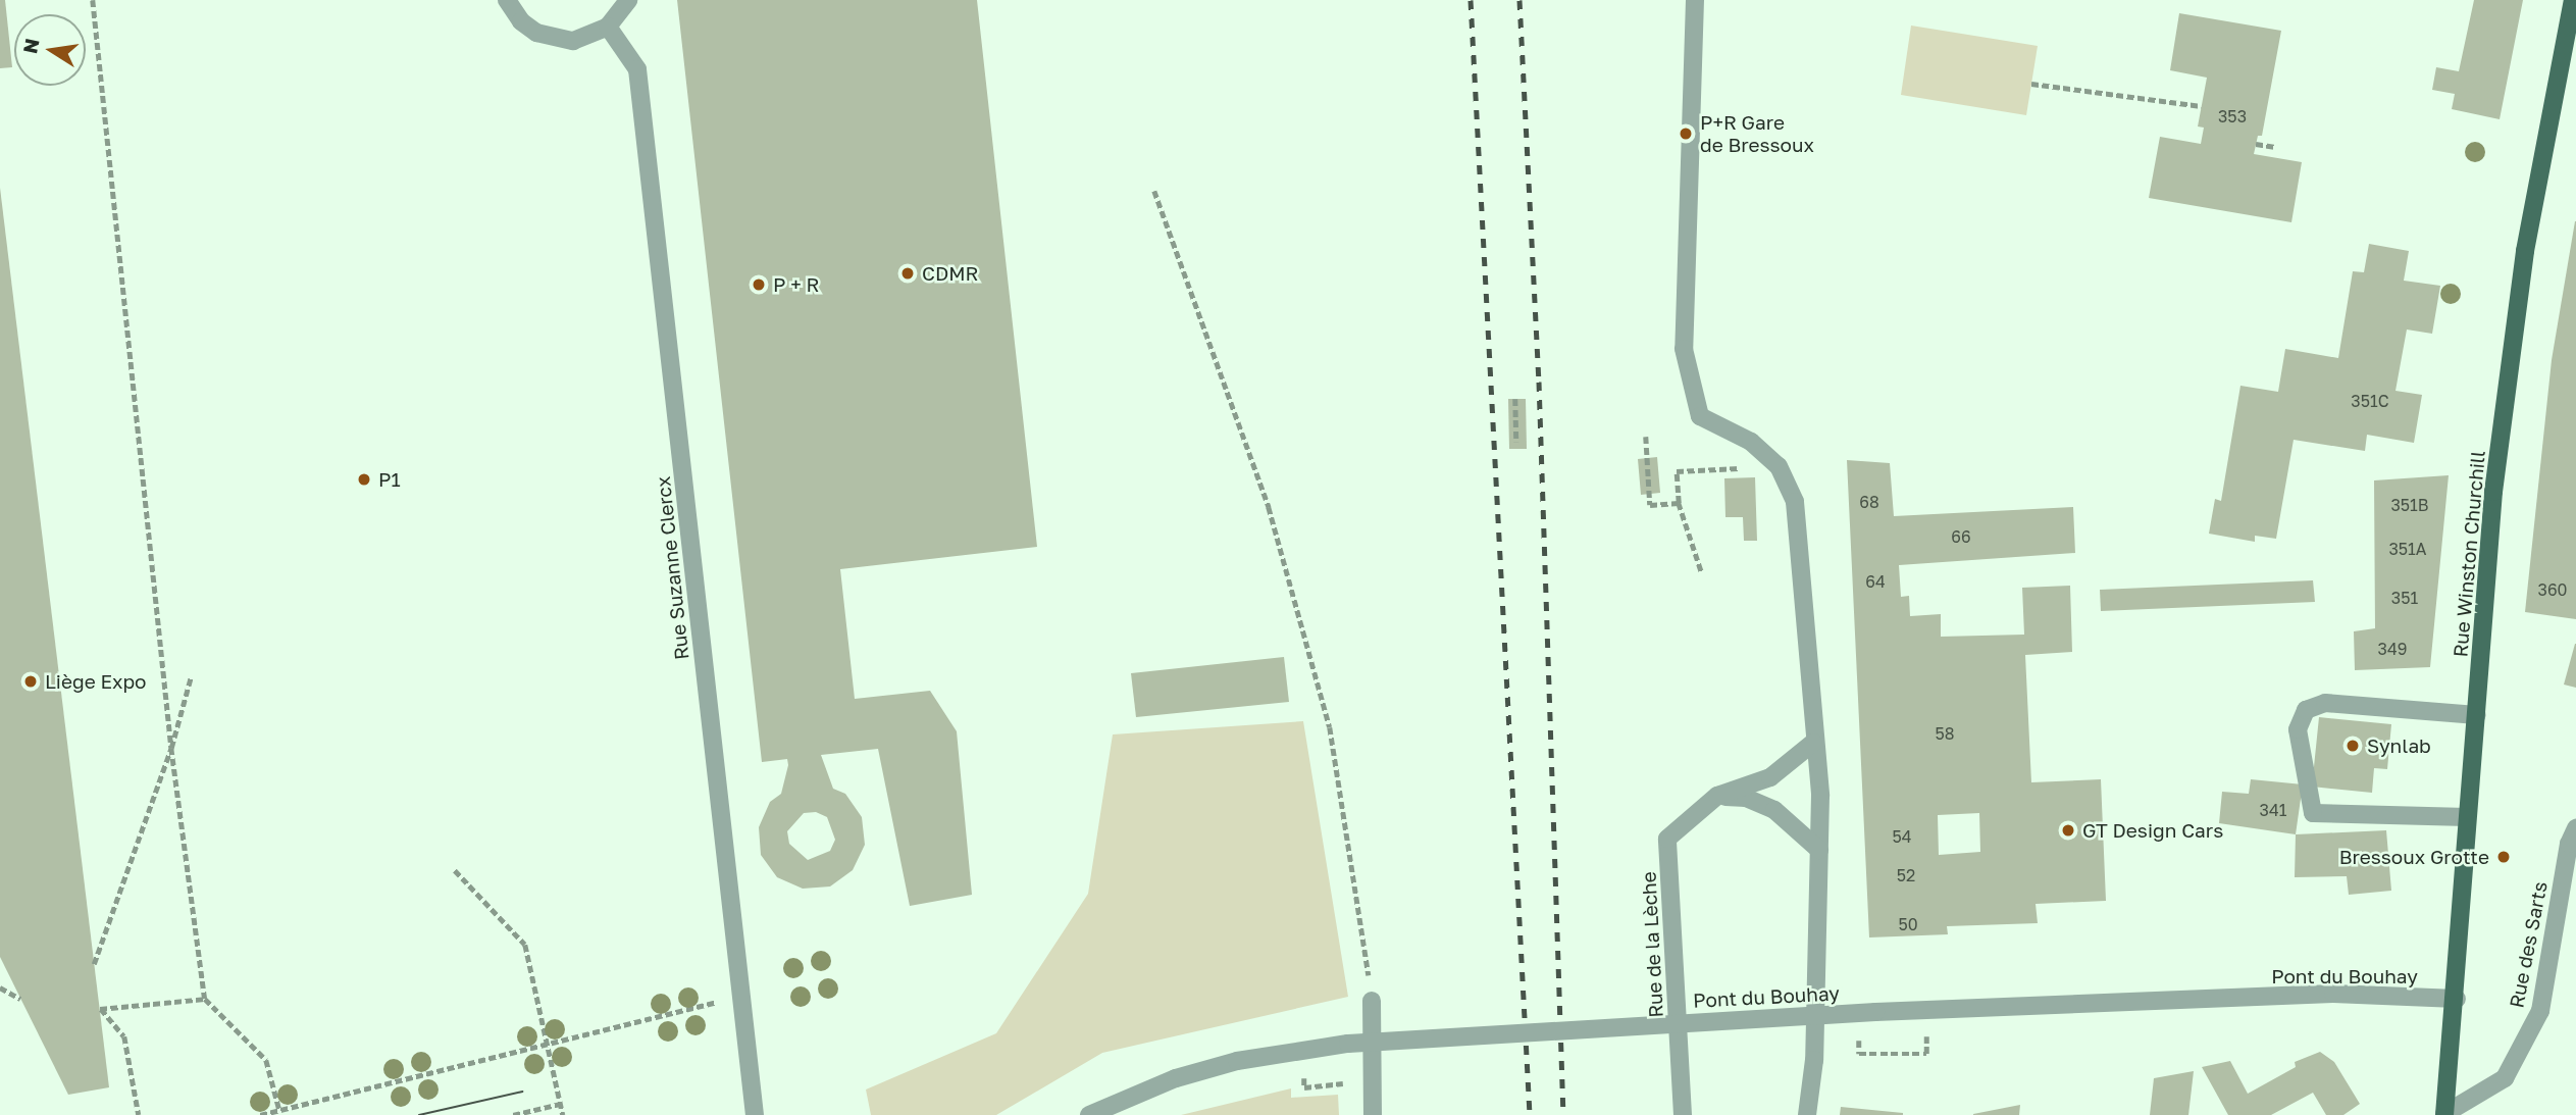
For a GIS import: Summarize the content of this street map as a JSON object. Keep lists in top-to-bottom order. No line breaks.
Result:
{"streets":{"main road":["Rue Winston Churchill"],"street":["Rue Suzanne Clercx","Rue de la Lèche","Rue des Sarts","Pont du Bouhay"]},"crossings":[["Rue Winston Churchill","Rue des Sarts"],["Rue Winston Churchill","Pont du Bouhay"]],"places":["P+R Gare de Bressoux","CDMR","P + R","P1","Liège Expo","Synlab","GT Design Cars","Bressoux Grotte"],"house_numbers":["353","351C","68","351B","66","351A","64","360","351","349","58","341","54","52","50"],"north":"left"}
